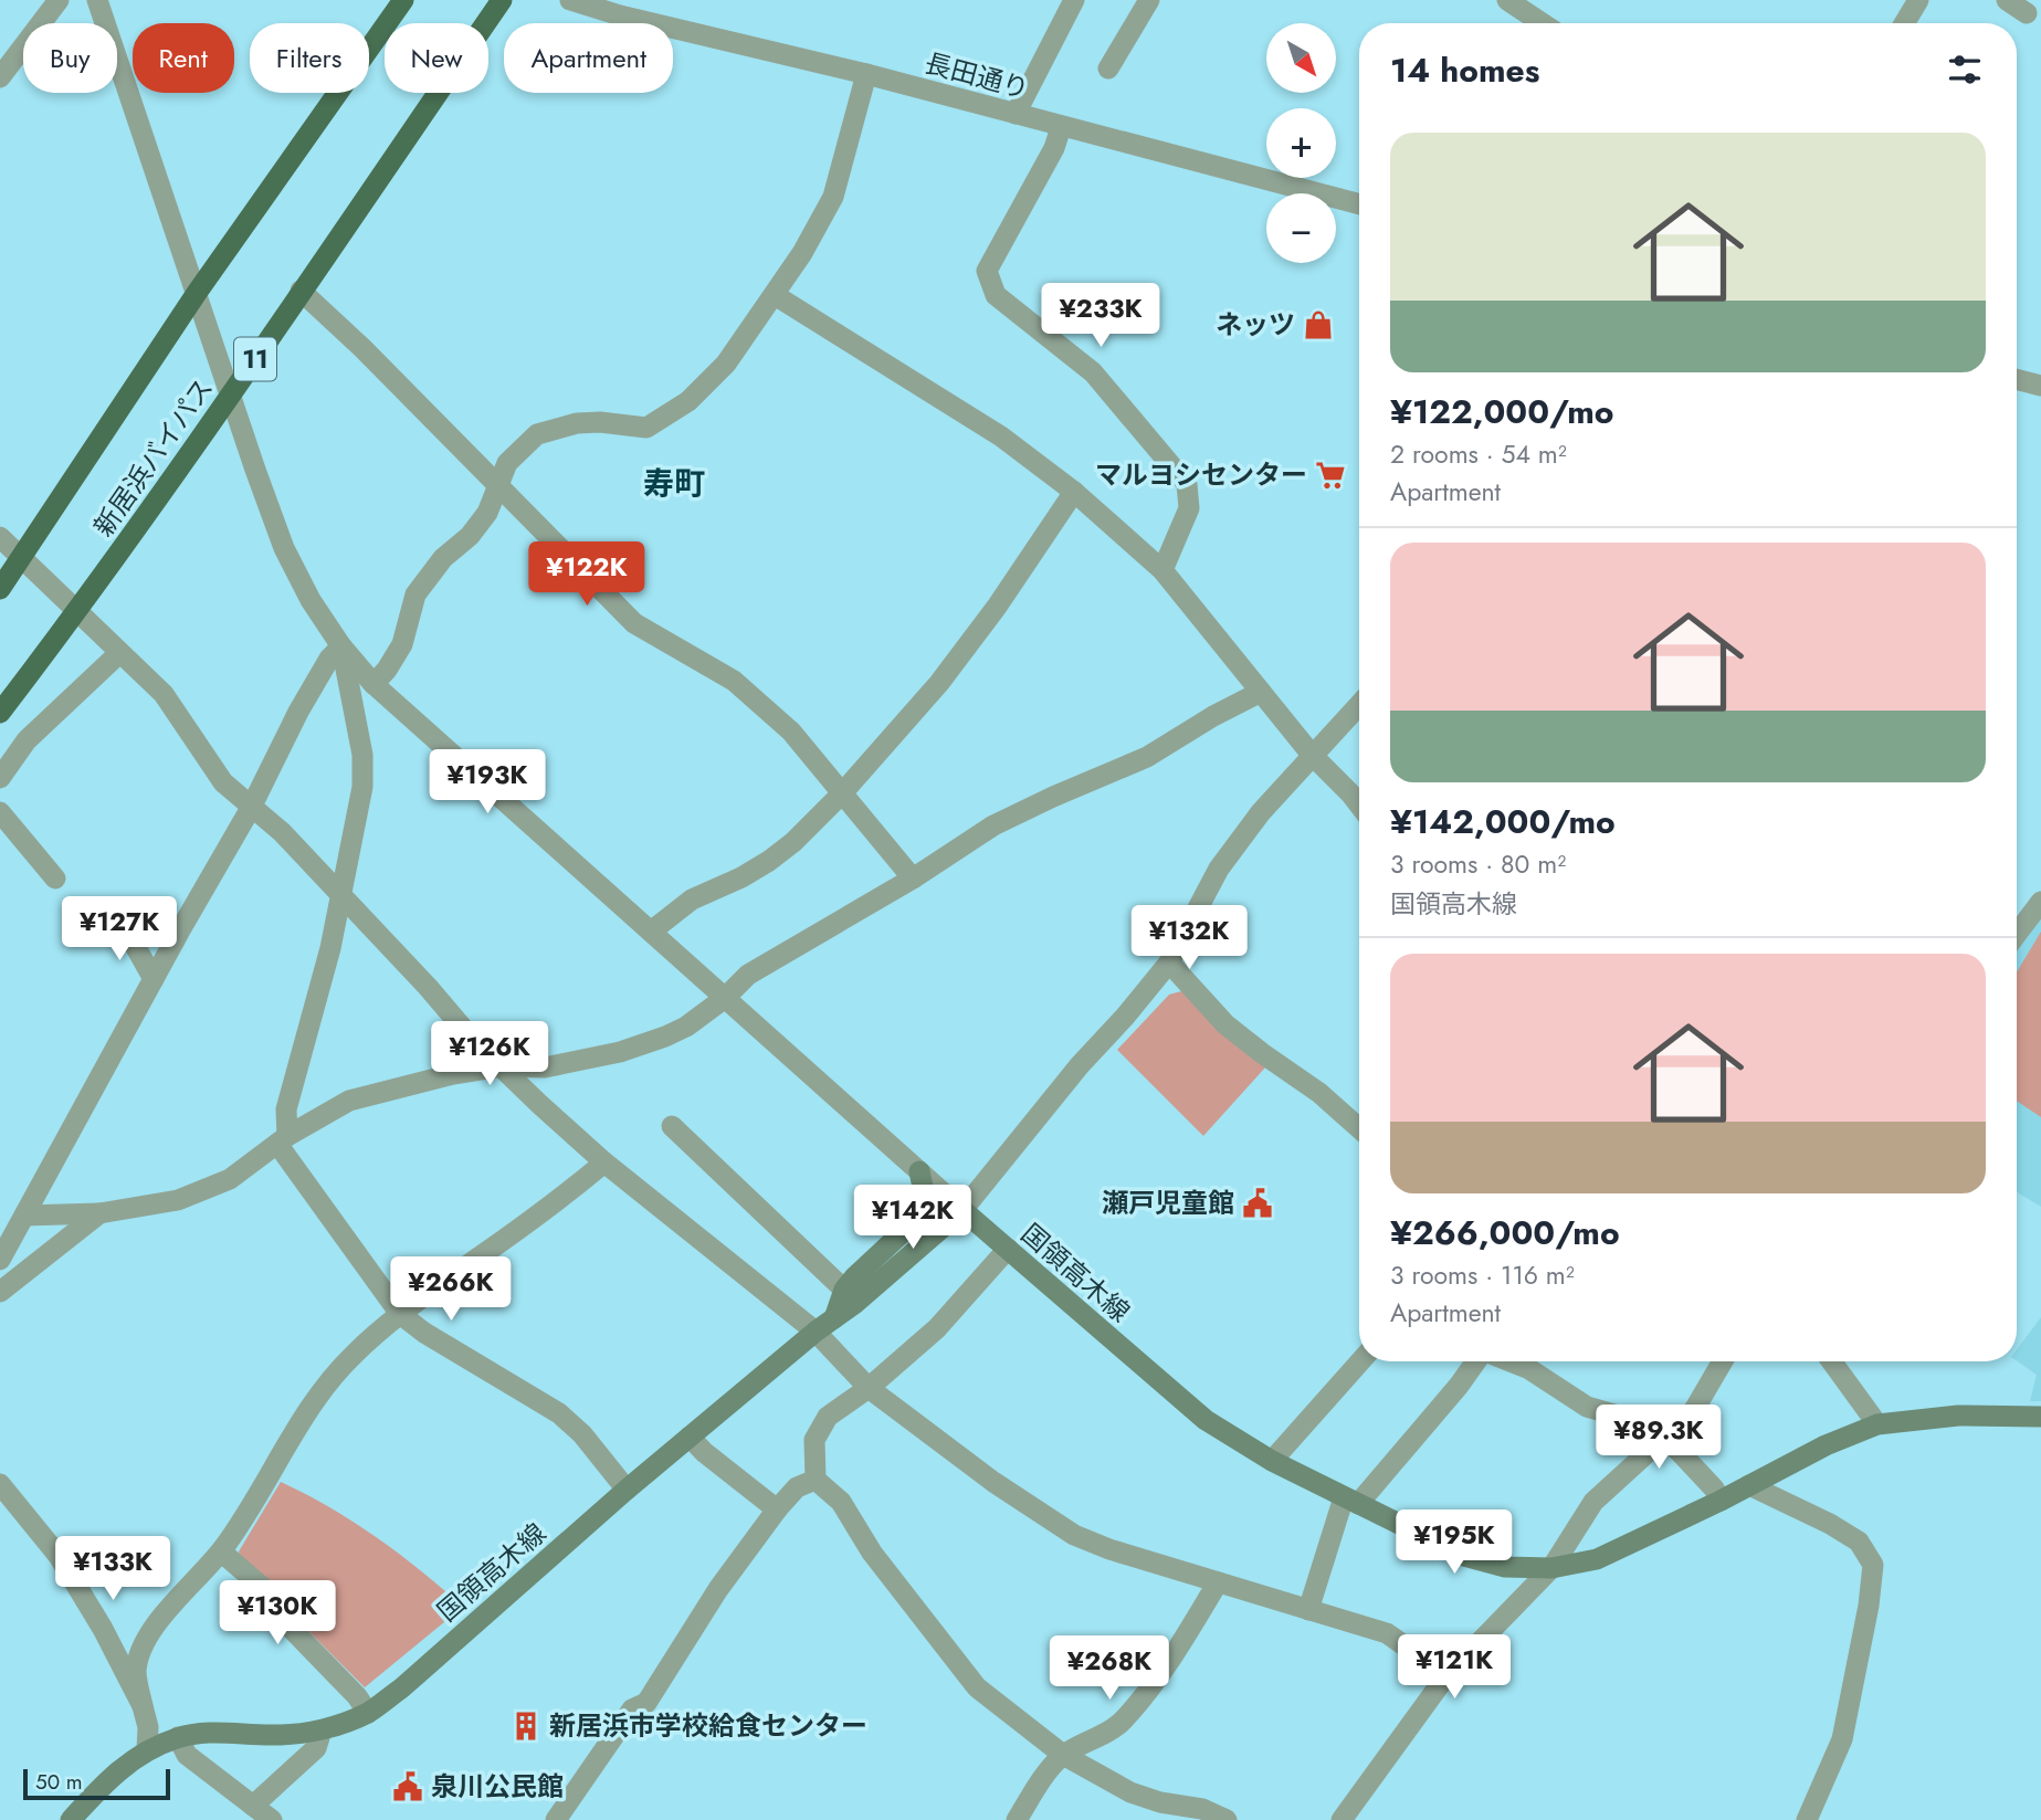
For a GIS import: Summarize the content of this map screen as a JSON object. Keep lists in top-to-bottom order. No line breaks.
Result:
{"streets":{"highway":["11","新居浜バイパス"],"main road":["国領高木線"],"street":["長田通り"]},"districts":["寿町"],"places":{"shop":["ネッツ"],"supermarket":["マルヨシセンター"],"public building":["瀬戸児童館","泉川公民館"],"building":["新居浜市学校給食センター"]},"scale_bar":"50 m","north":"bottom right","page":{"map_buttons":["+","−"],"chip":["Buy","Rent","Filters","New","Apartment"],"heading":"14 homes","list":[{"name":"¥122,000/mo","note":"2 rooms · 54 m² · Apartment"},{"name":"¥142,000/mo","note":"3 rooms · 80 m² · 国領高木線"},{"name":"¥266,000/mo","note":"3 rooms · 116 m² · Apartment"}],"price":["¥233K","¥122K","¥193K","¥127K","¥132K","¥126K","¥142K","¥266K","¥89.3K","¥195K","¥133K","¥130K","¥121K","¥268K"],"scale":"50 m"}}
